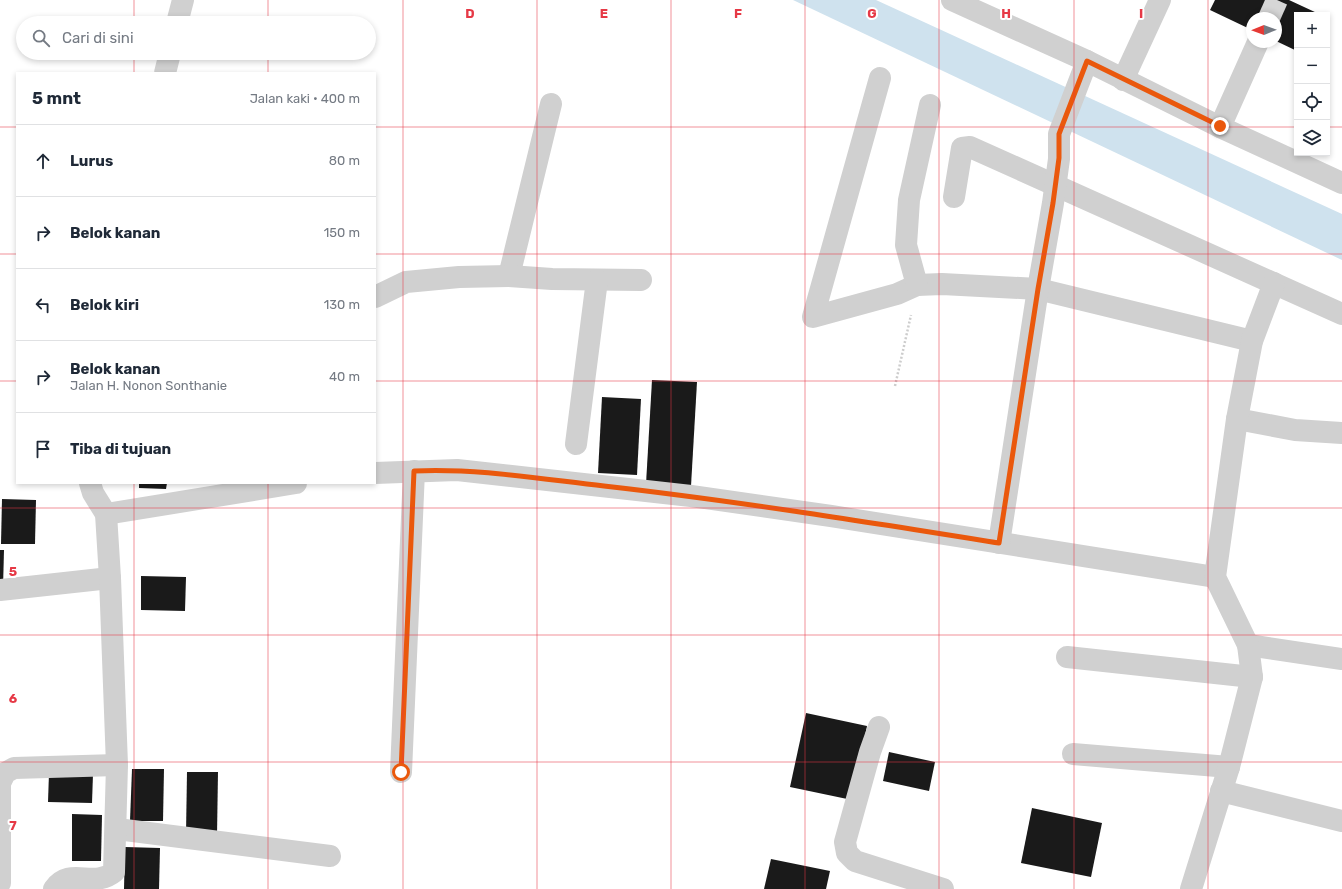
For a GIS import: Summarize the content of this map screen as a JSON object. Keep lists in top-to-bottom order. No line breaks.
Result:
{"north":"left","page":{"map_buttons":["+","−"],"search":"Cari di sini","heading":["5 mnt","Jalan kaki · 400 m"],"list":[["Lurus","80 m"],["Belok kanan","150 m"],["Belok kiri","130 m"],["Belok kanan","Jalan H. Nonon Sonthanie","40 m"],"Tiba di tujuan"]},"grid":{"columns":["D","E","F","G","H","I"],"rows":["5","6","7"]}}
